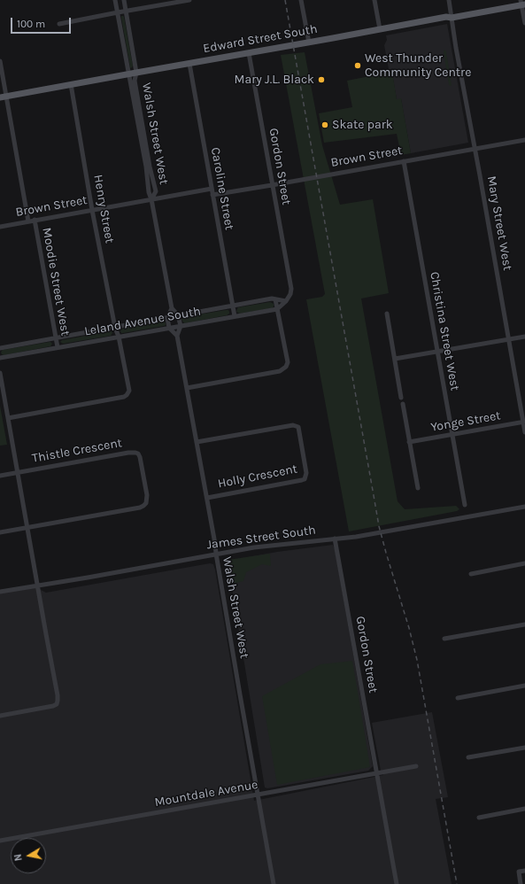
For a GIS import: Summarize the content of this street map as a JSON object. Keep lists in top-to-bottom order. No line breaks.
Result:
{"streets":{"main road":["Edward Street South"],"street":["Walsh Street West","Brown Street","Gordon Street","Caroline Street","Henry Street","Mary Street West","Moodie Street West","Leland Avenue South","Christina Street West","Yonge Street","Thistle Crescent","Holly Crescent","James Street South","Mountdale Avenue"]},"crossings":[["Edward Street South","Walsh Street West"],["Edward Street South","Gordon Street"],["Edward Street South","Caroline Street"],["Edward Street South","Henry Street"],["Edward Street South","Mary Street West"],["Edward Street South","Moodie Street West"],["Walsh Street West","Brown Street"],["Walsh Street West","Holly Crescent"],["Walsh Street West","James Street South"],["Walsh Street West","Mountdale Avenue"],["Brown Street","Gordon Street"],["Brown Street","Caroline Street"],["Brown Street","Henry Street"],["Brown Street","Mary Street West"],["Brown Street","Moodie Street West"],["Brown Street","Christina Street West"],["Gordon Street","Leland Avenue South"],["Gordon Street","James Street South"],["Gordon Street","Mountdale Avenue"],["Caroline Street","Leland Avenue South"],["Henry Street","Leland Avenue South"],["Mary Street West","Yonge Street"],["Moodie Street West","Leland Avenue South"],["Christina Street West","Yonge Street"]],"places":["West Thunder Community Centre","Mary J.L. Black","Skate park"],"scale_bar":"100 m","north":"left"}
